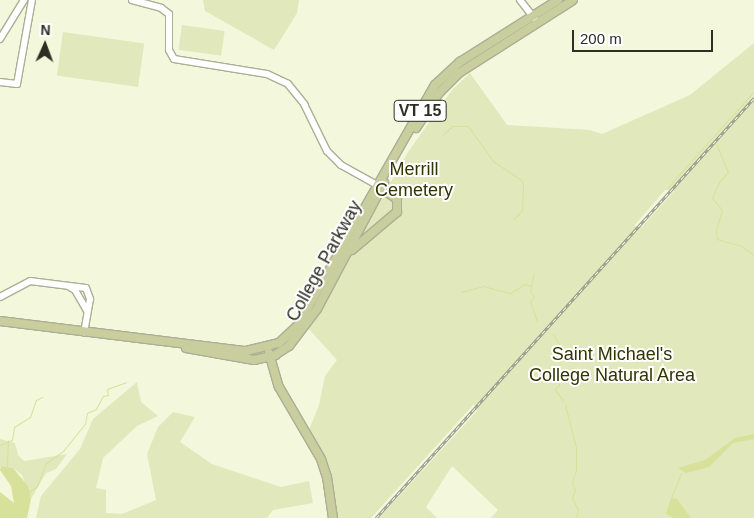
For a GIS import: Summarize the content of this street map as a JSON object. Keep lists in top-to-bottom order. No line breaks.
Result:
{"streets":{"main road":["VT 15","College Parkway"]},"parks":["Merrill Cemetery","Saint Michael's College Natural Area"],"scale_bar":"200 m","north":"top"}
